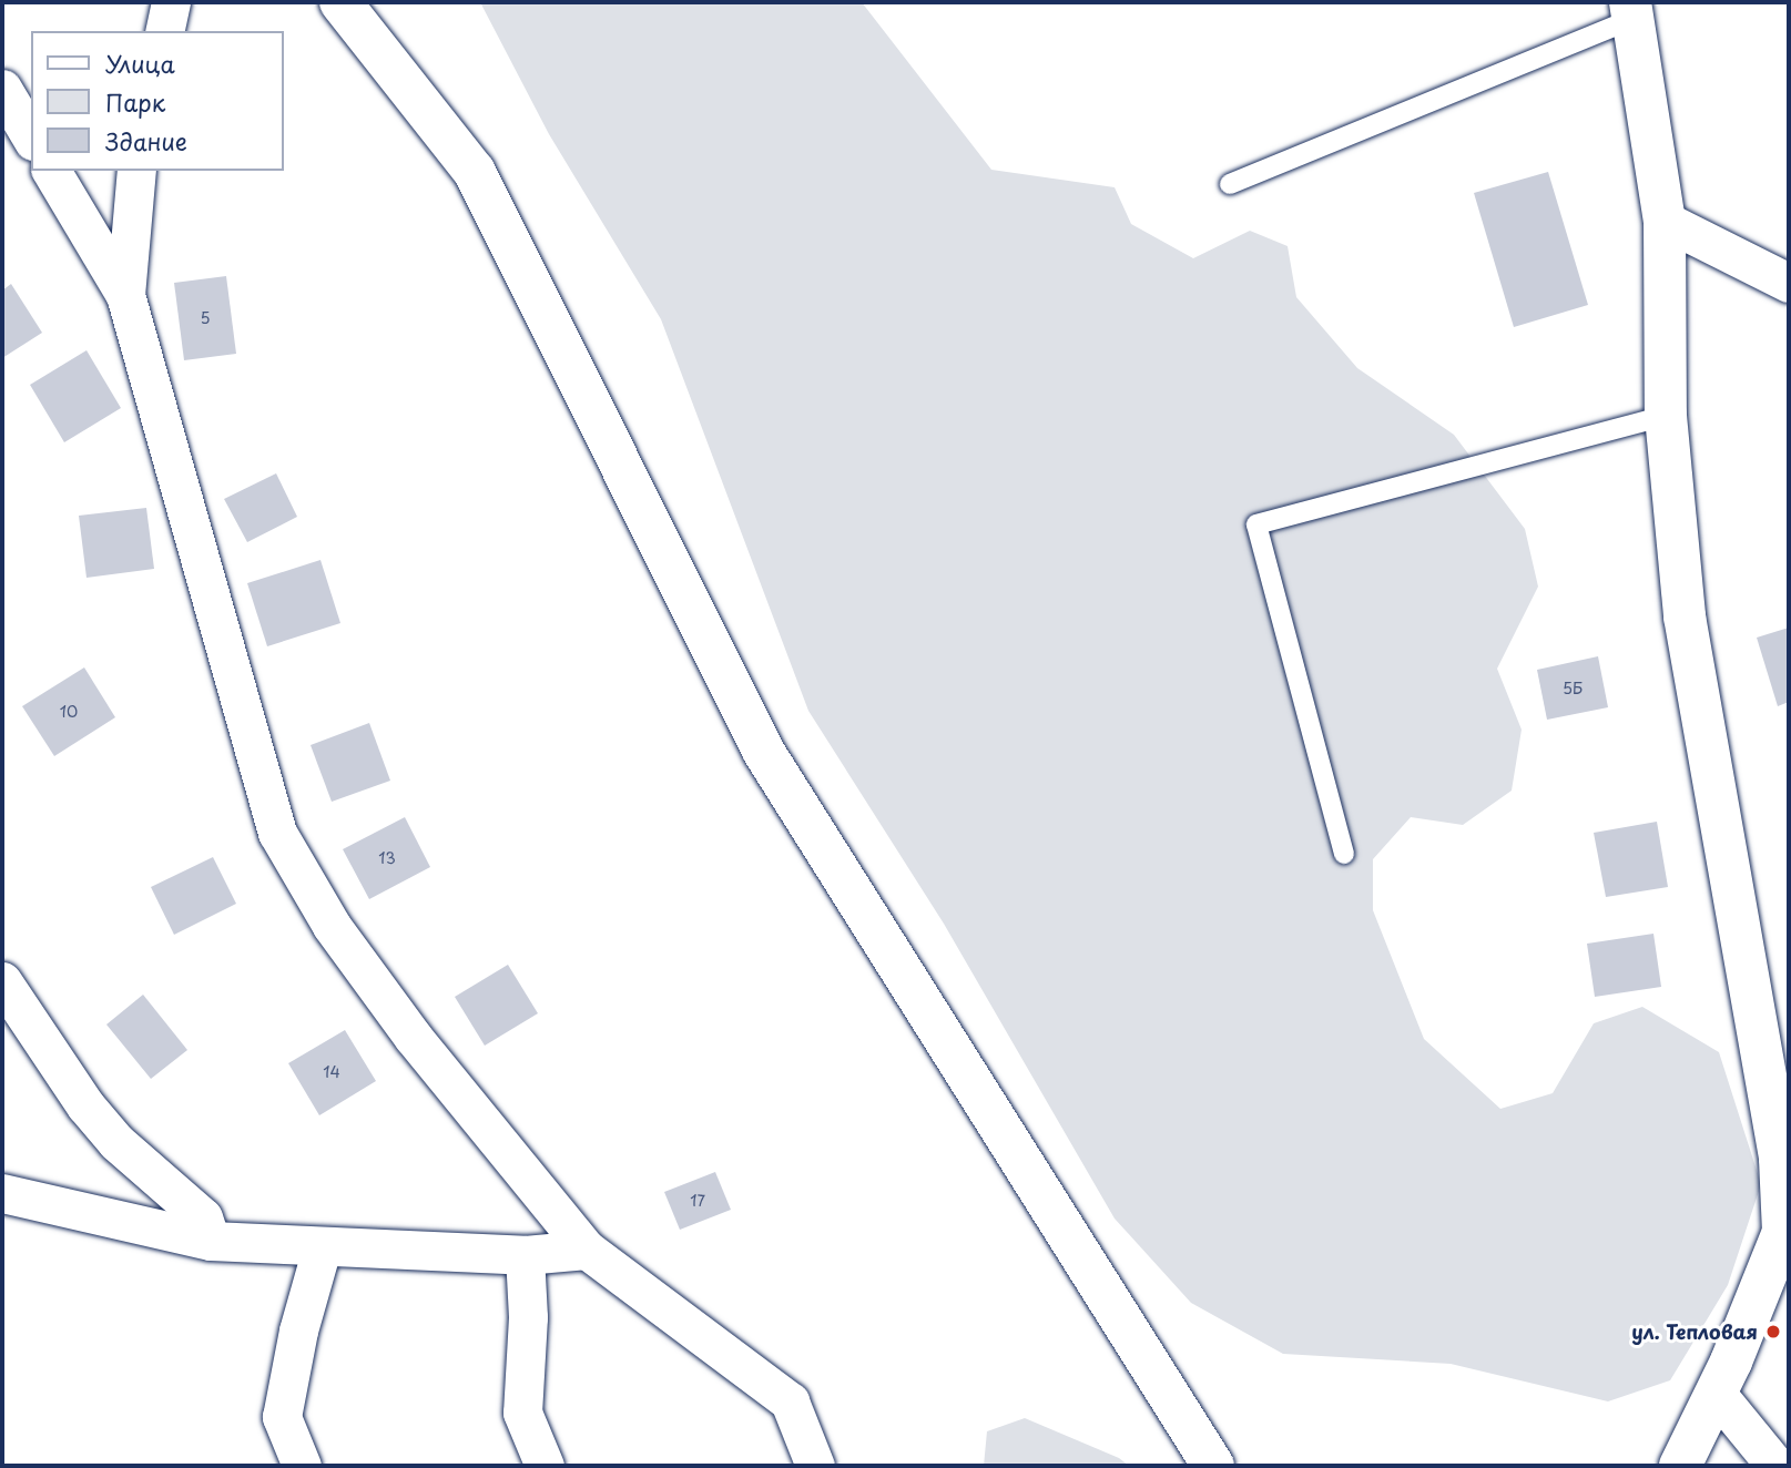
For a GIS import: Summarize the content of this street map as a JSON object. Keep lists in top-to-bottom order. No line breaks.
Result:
{"places":["ул. Тепловая"],"house_numbers":["5","5Б","10","13","14","17"],"legend":["Улица","Парк","Здание"]}
